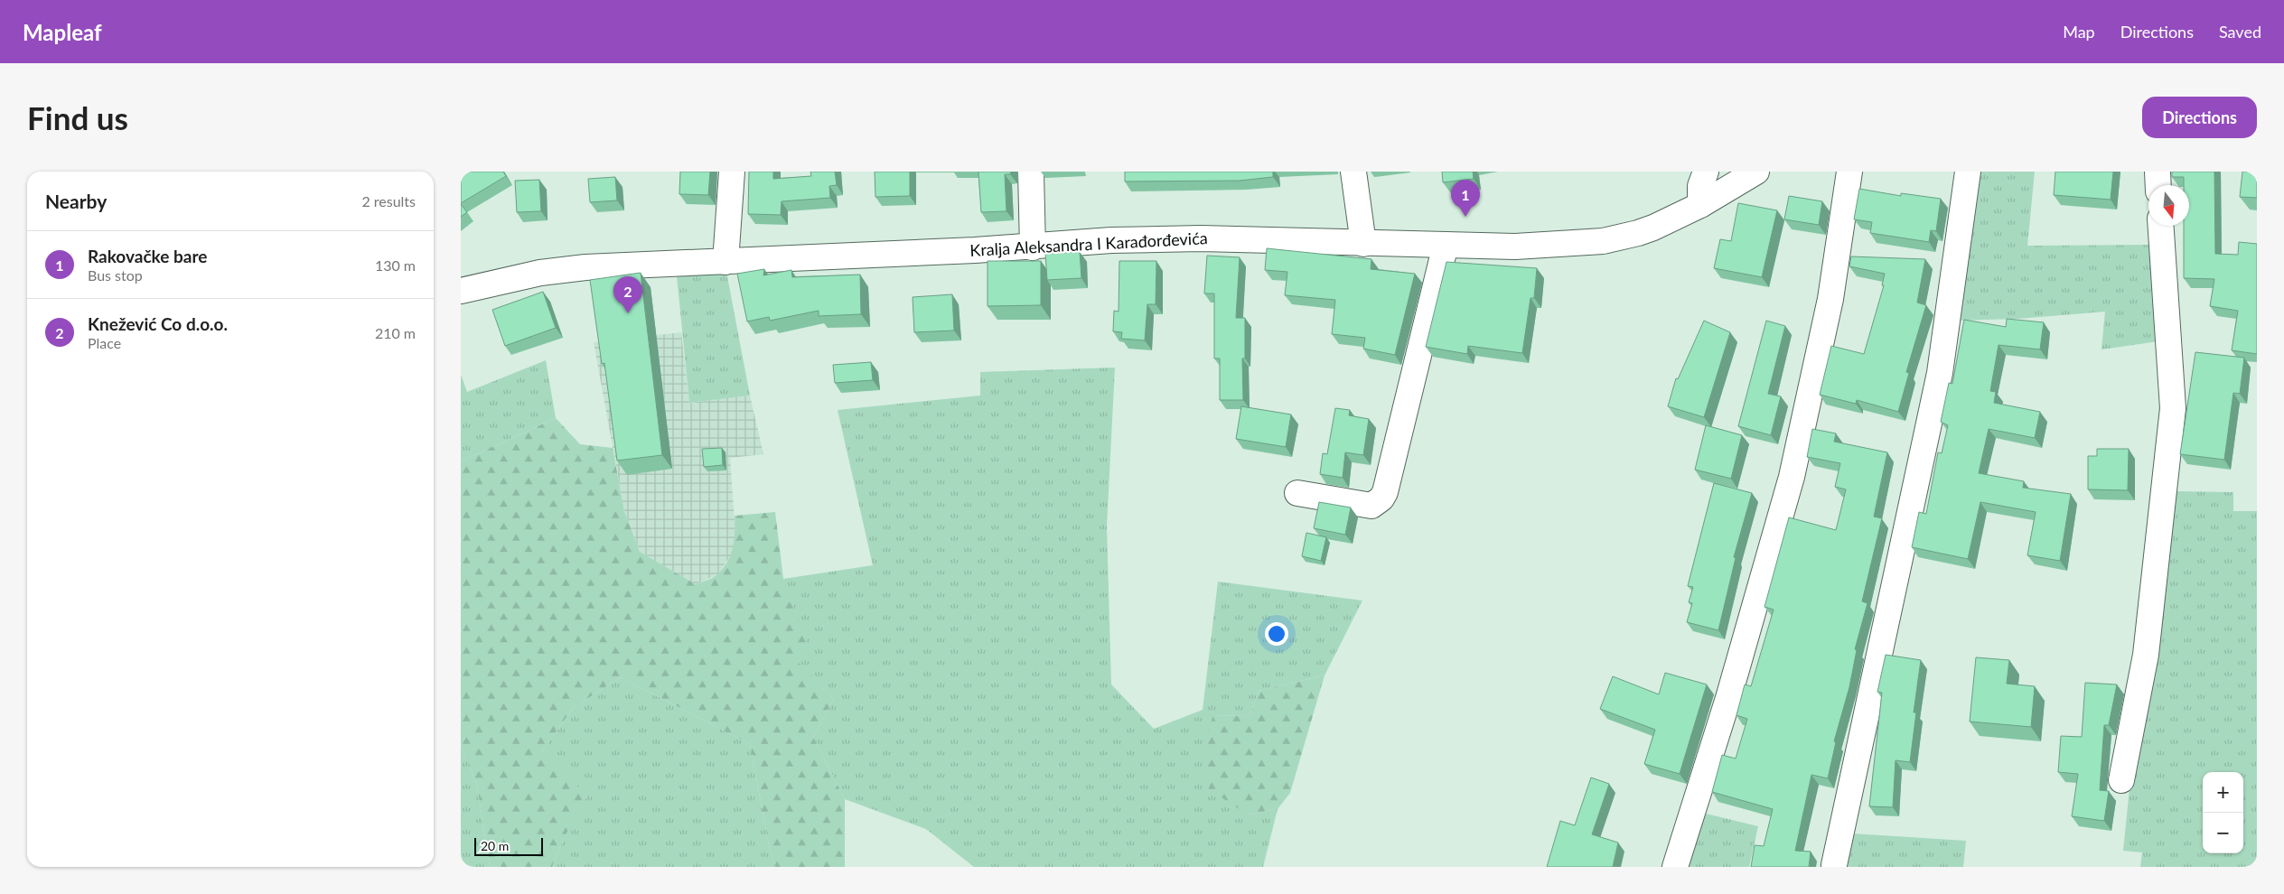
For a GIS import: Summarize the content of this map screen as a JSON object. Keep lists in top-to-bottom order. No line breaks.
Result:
{"streets":{"street":["Kralja Aleksandra I Karađorđevića"]},"scale_bar":"20 m","north":"bottom","page":{"header":"Mapleaf","nav":["Map","Directions","Saved"],"buttons":"Directions","title":"Find us","heading":["Nearby","2 results"],"pins":["1","2"],"list":[{"mark":"1","name":"Rakovačke bare","note":"Bus stop","value":"130 m"},{"mark":"2","name":"Knežević Co d.o.o.","note":"Place","value":"210 m"}],"map_buttons":["+","−"],"scale":"20 m"}}
